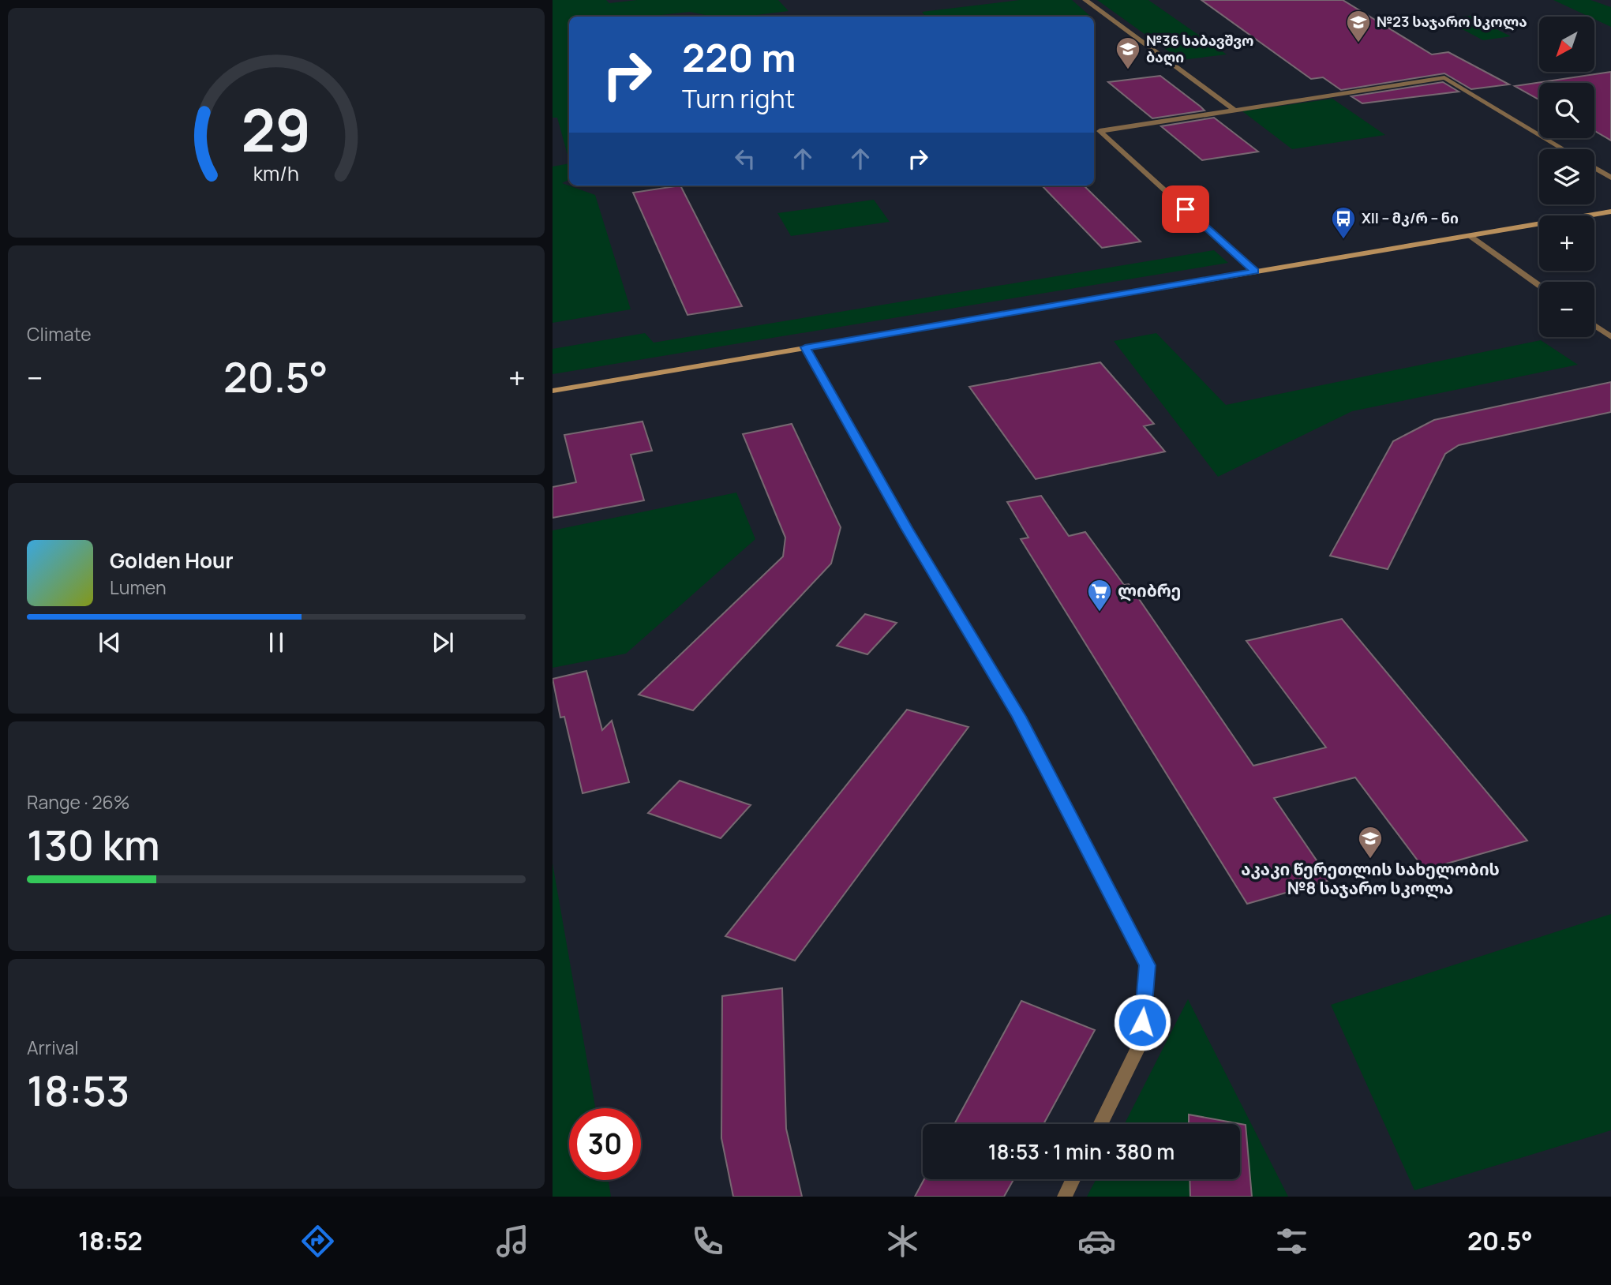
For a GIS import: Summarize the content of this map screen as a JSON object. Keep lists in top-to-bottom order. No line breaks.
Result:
{"places":{"school or university":["№23 საჯარო სკოლა","№36 საბავშვო ბაღი","აკაკი წერეთლის სახელობის №8 საჯარო სკოლა"],"bus stop":["XII – მკ/რ – ნი"],"supermarket":["ლიბრე"]},"north":"bottom left","page":{"map_buttons":["+","−"],"turn":["220 m","Turn right"],"tile":["Climate",["Range · 26%","130 km"],["Arrival","18:53"]],"heat":["−","20.5°","+"],"song":["Golden Hour","Lumen"],"limit":"30","trip":"18:53 · 1 min · 380 m","tabs":["18:52","20.5°"],"gauge":["29","km/h"]}}
